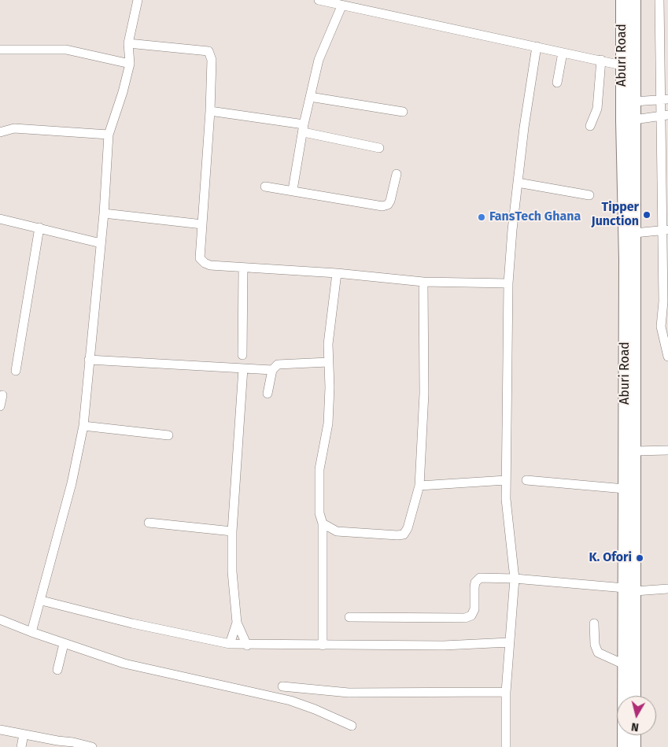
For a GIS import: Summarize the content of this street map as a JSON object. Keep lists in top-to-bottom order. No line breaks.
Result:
{"streets":{"highway":["Aburi Road"]},"places":["Tipper Junction","FansTech Ghana","K. Ofori"],"north":"bottom"}
